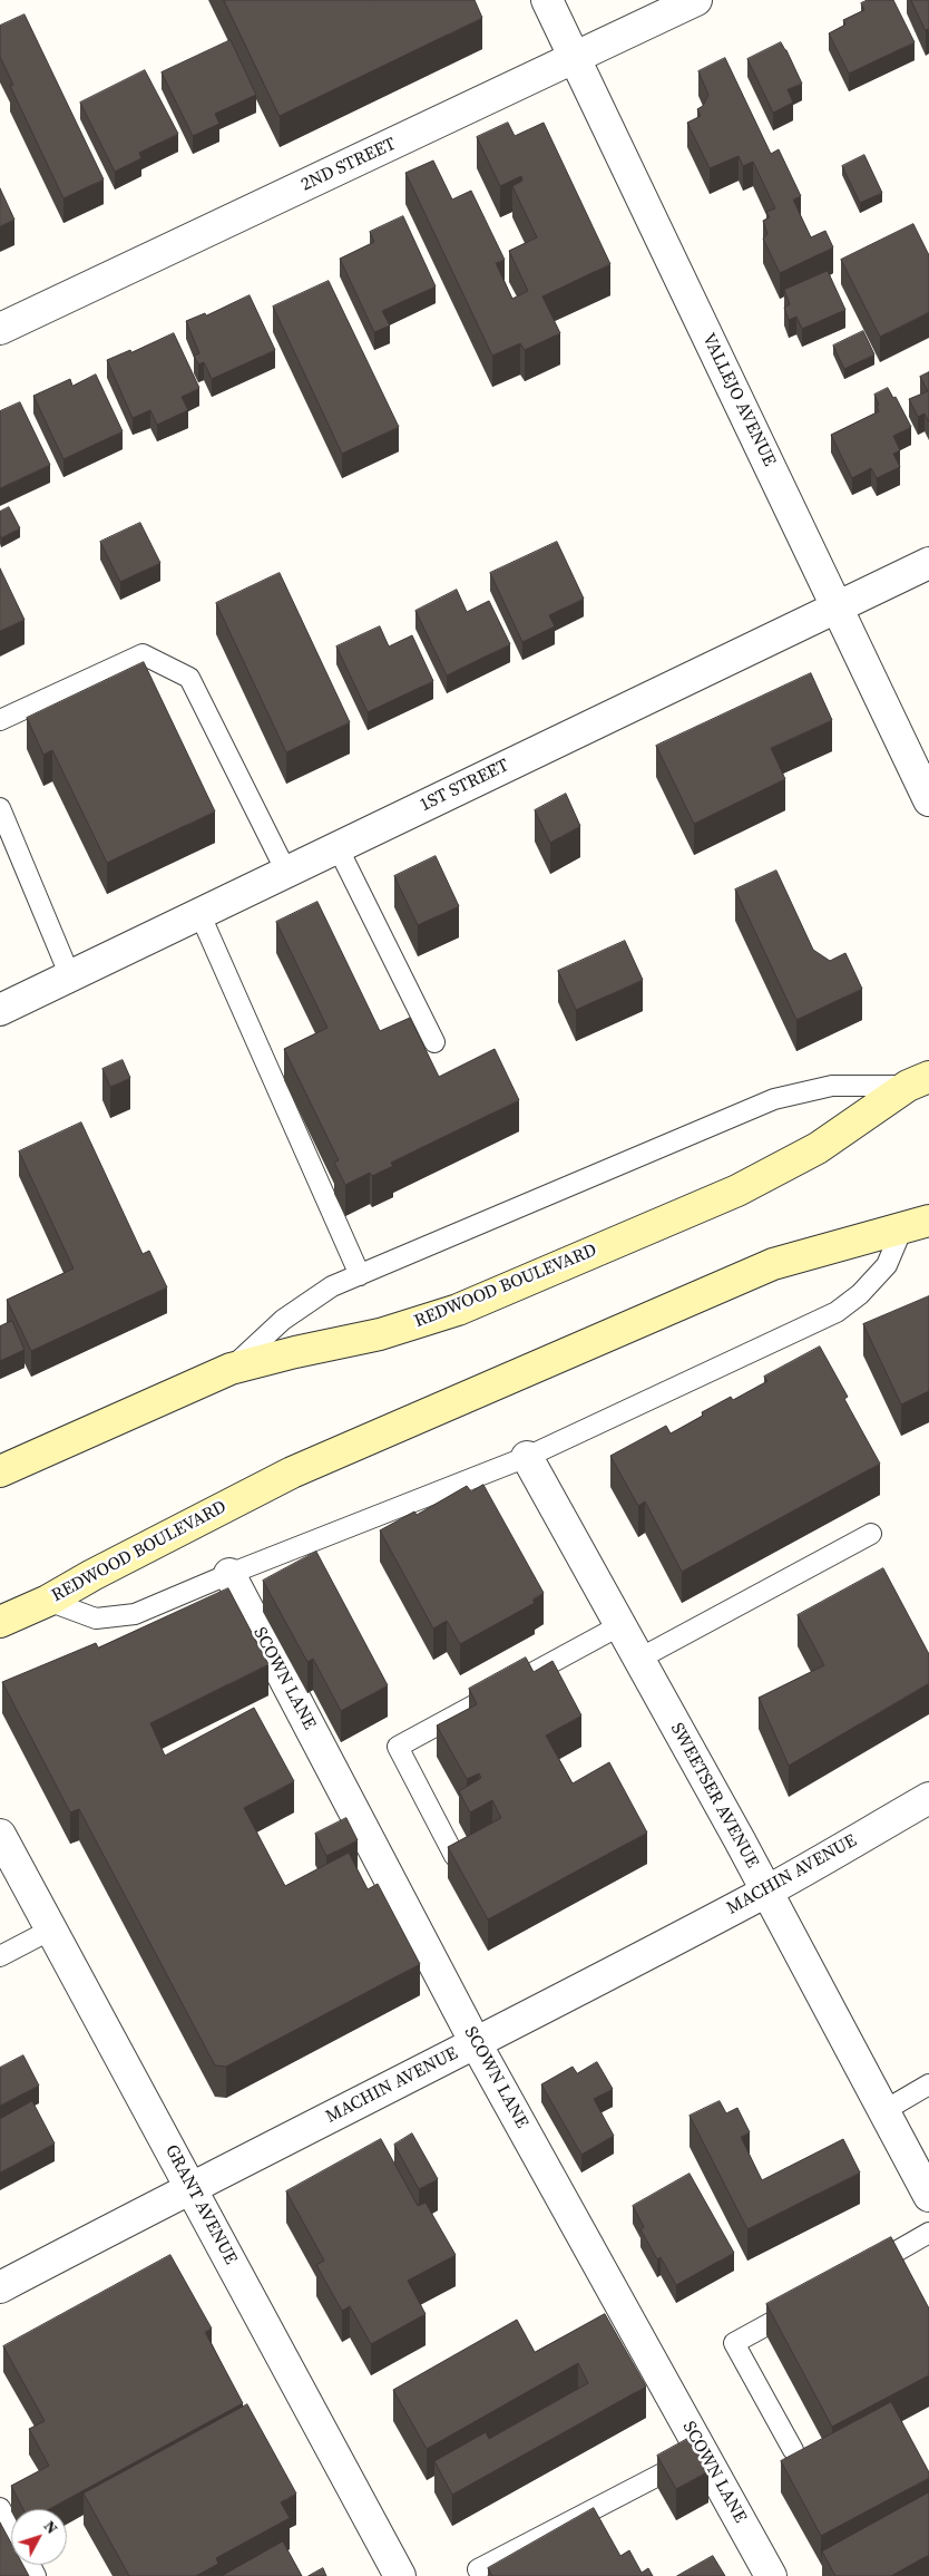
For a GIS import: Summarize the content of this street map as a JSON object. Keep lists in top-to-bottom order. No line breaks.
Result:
{"streets":{"main road":["REDWOOD BOULEVARD"],"street":["2ND STREET","VALLEJO AVENUE","1ST STREET","SCOWN LANE","SWEETSER AVENUE","MACHIN AVENUE","GRANT AVENUE"]},"crossings":[["2ND STREET","VALLEJO AVENUE"],["VALLEJO AVENUE","1ST STREET"],["SCOWN LANE","MACHIN AVENUE"],["SWEETSER AVENUE","MACHIN AVENUE"],["MACHIN AVENUE","GRANT AVENUE"]],"north":"top right"}
